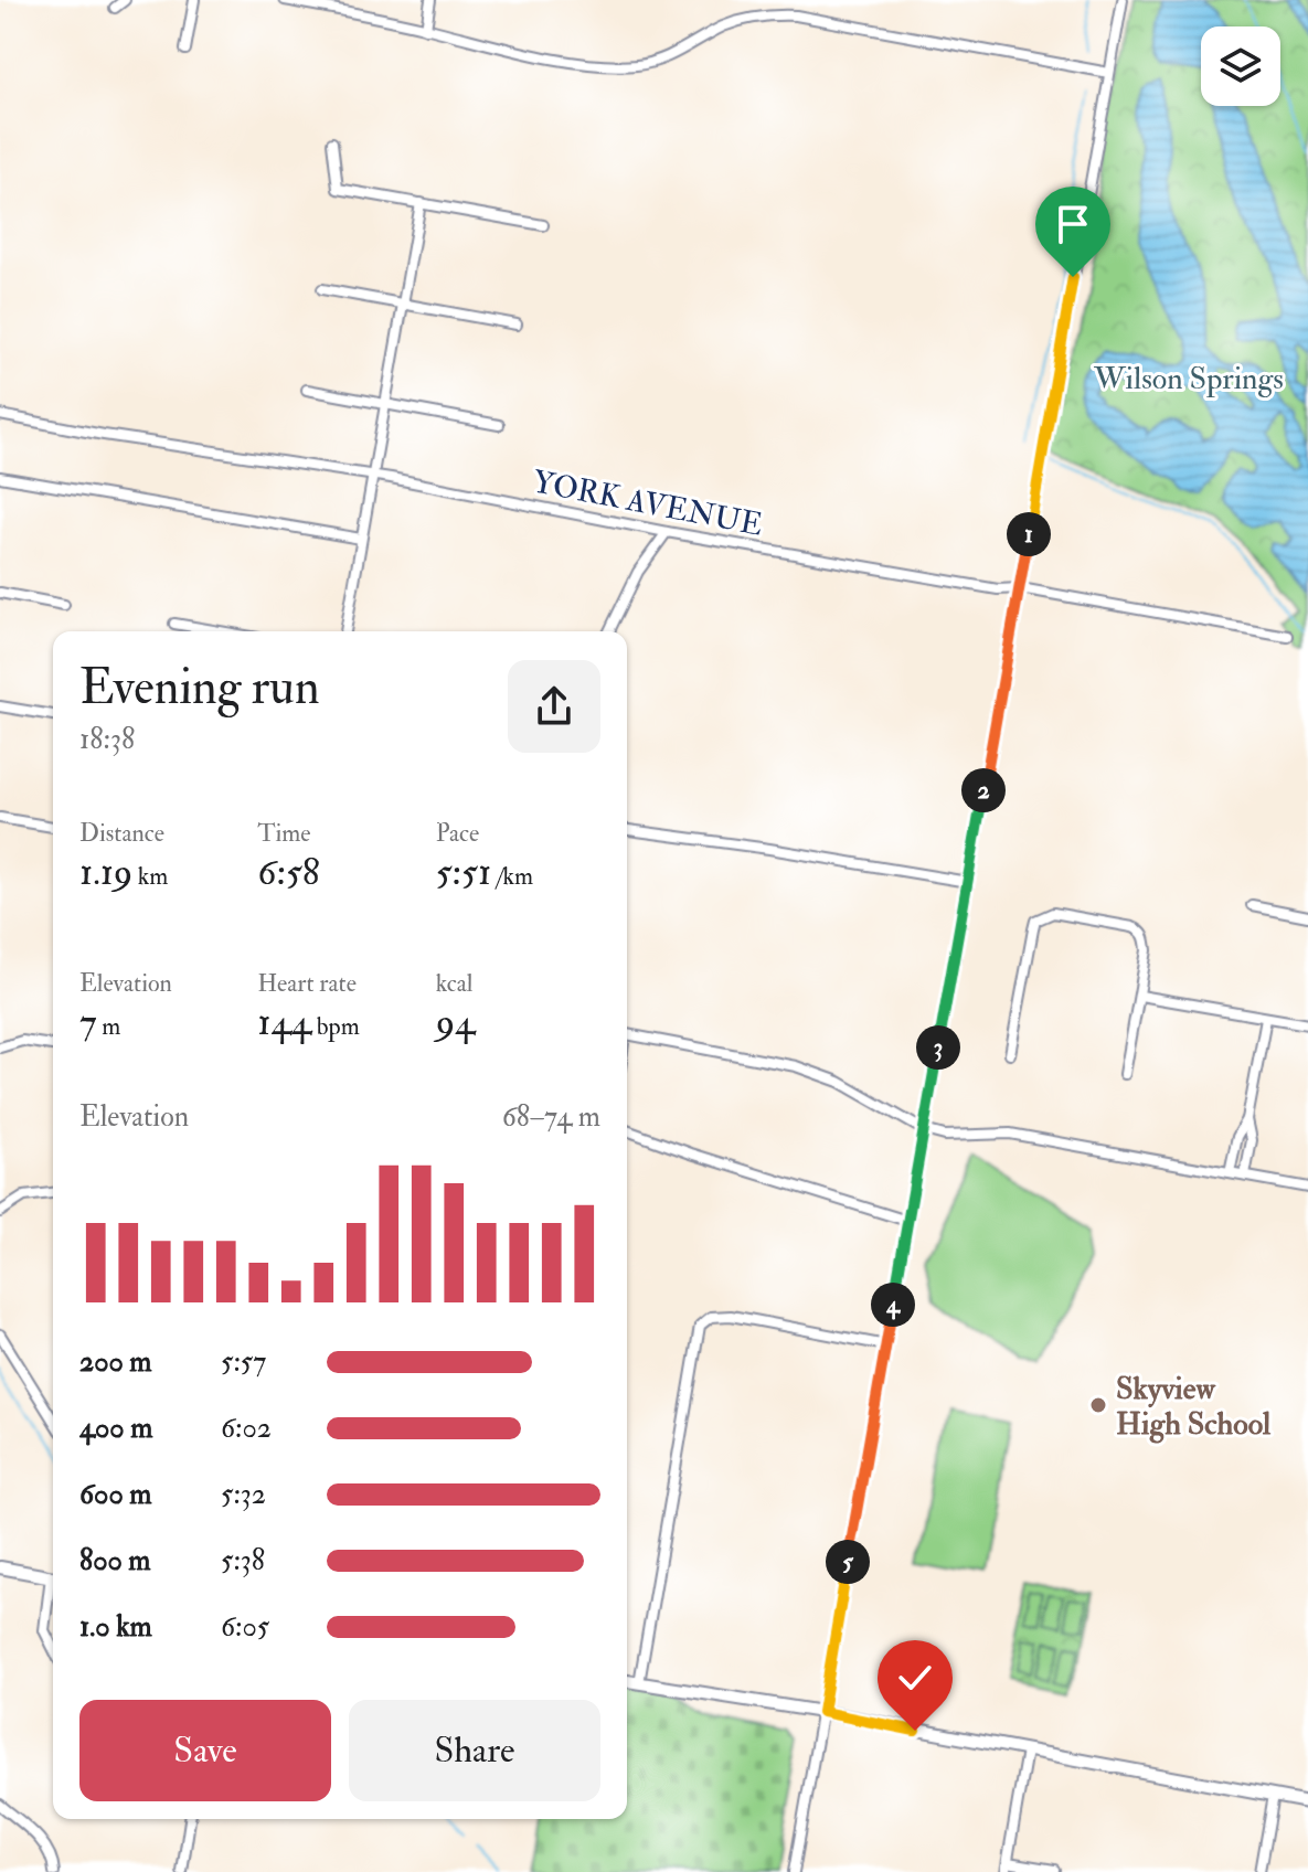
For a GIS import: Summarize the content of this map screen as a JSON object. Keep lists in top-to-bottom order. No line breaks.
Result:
{"streets":{"street":["YORK AVENUE"]},"parks":["Wilson Springs"],"places":["Skyview High School"],"page":{"pins":["1","2","3","4","5"],"heading":["Evening run","18:38"],"stats":[["Distance","1.19 km"],["Time","6:58"],["Pace","5:51 /km"],["Elevation","7 m"],["Heart rate","144 bpm"],["kcal","94"]],"chart":["Elevation","68–74 m"],"list":[{"name":"200 m","note":"5:57"},{"name":"400 m","note":"6:02"},{"name":"600 m","note":"5:32"},{"name":"800 m","note":"5:38"},{"name":"1.0 km","note":"6:05"}],"buttons":["Save","Share"]}}
